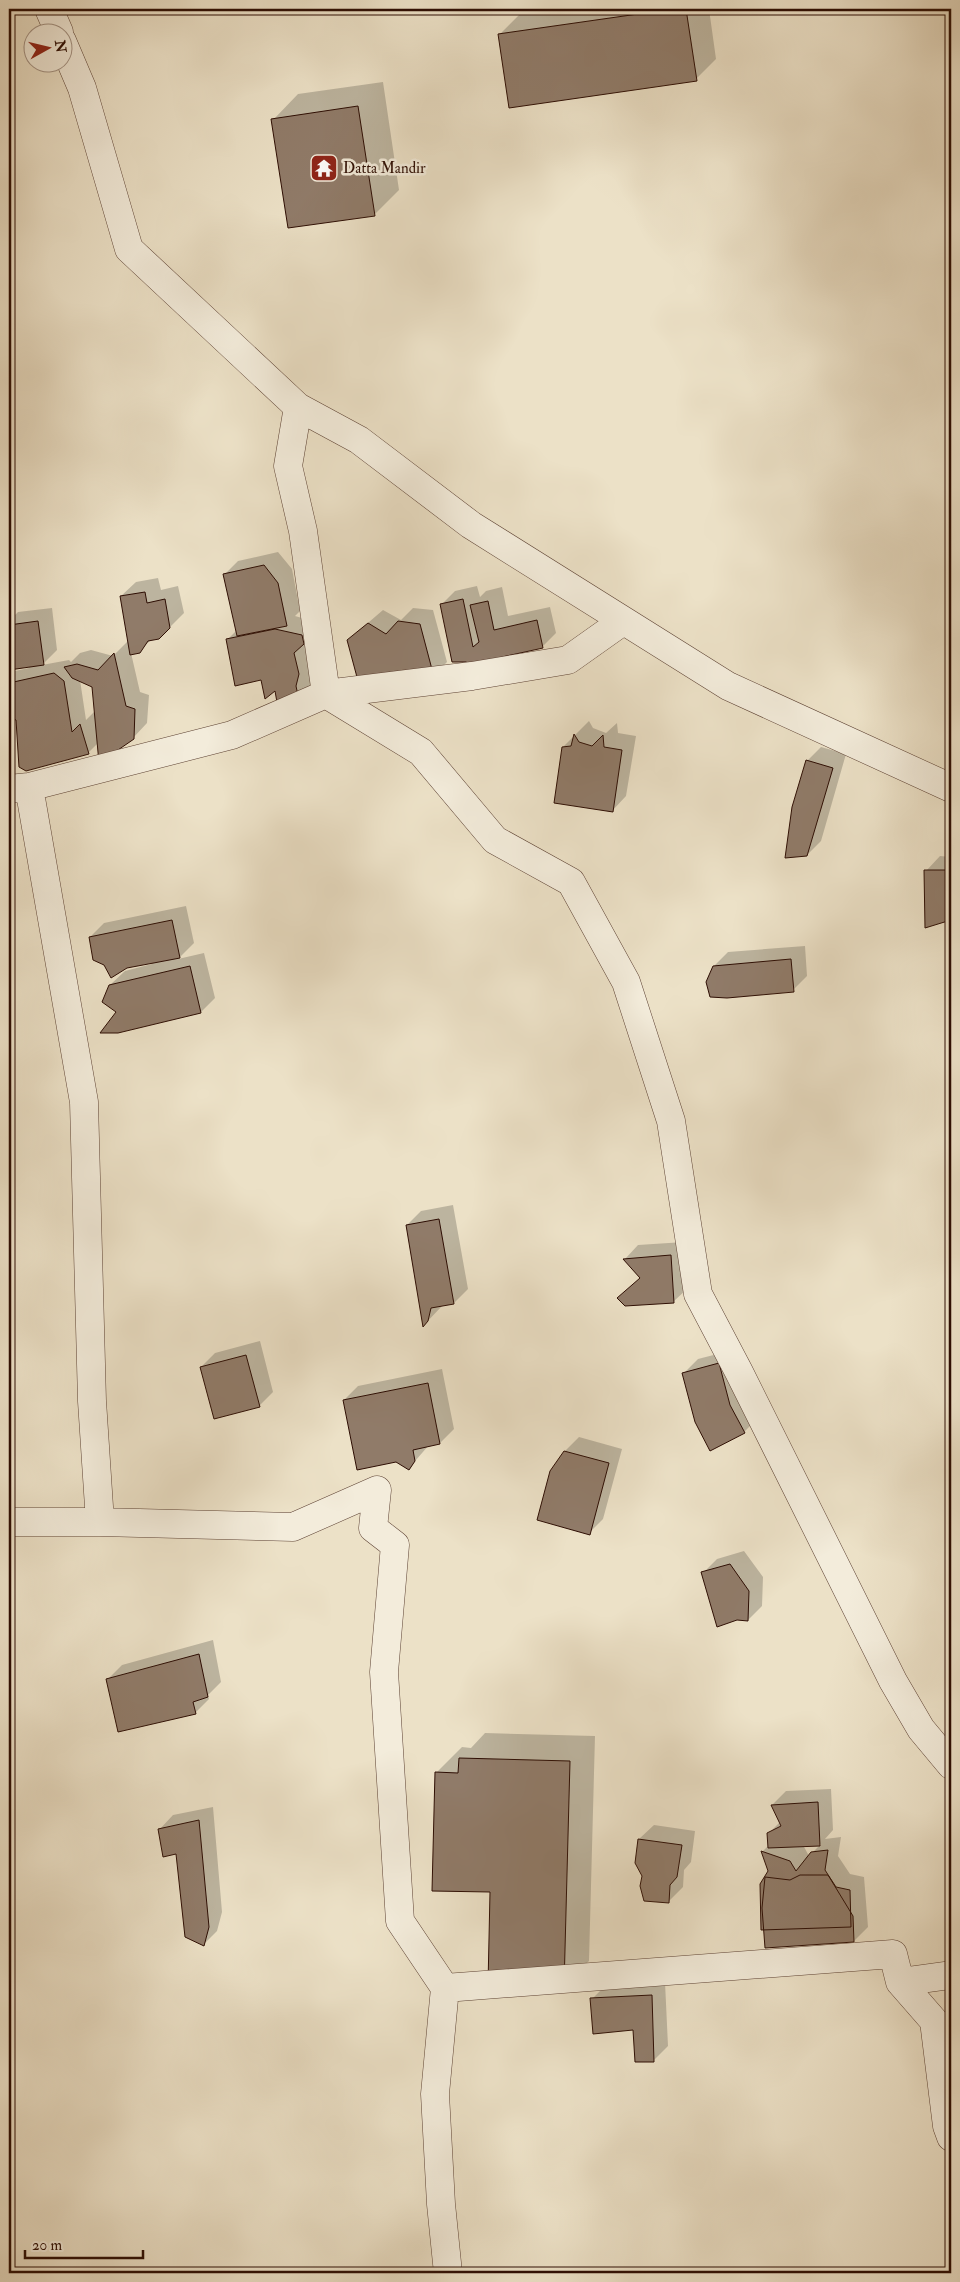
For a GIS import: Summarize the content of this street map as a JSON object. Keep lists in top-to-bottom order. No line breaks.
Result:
{"places":{"temple":["Datta Mandir"]},"scale_bar":"20 m","north":"right"}
